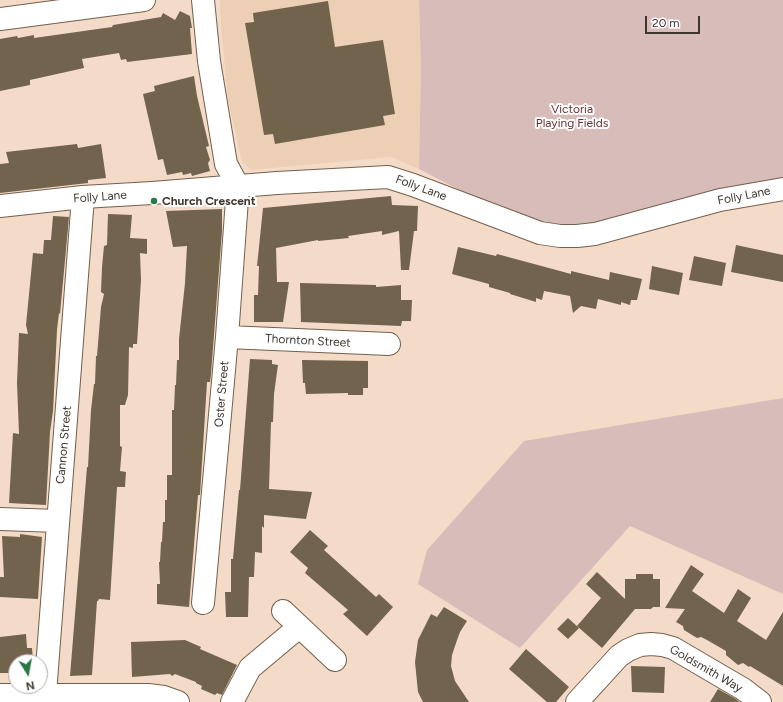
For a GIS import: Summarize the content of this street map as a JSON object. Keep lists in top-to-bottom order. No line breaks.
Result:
{"streets":{"street":["Folly Lane","Thornton Street","Oster Street","Cannon Street","Goldsmith Way"]},"crossings":[["Folly Lane","Oster Street"],["Folly Lane","Cannon Street"],["Thornton Street","Oster Street"]],"parks":["Victoria Playing Fields"],"places":["Church Crescent"],"scale_bar":"20 m","north":"bottom"}
